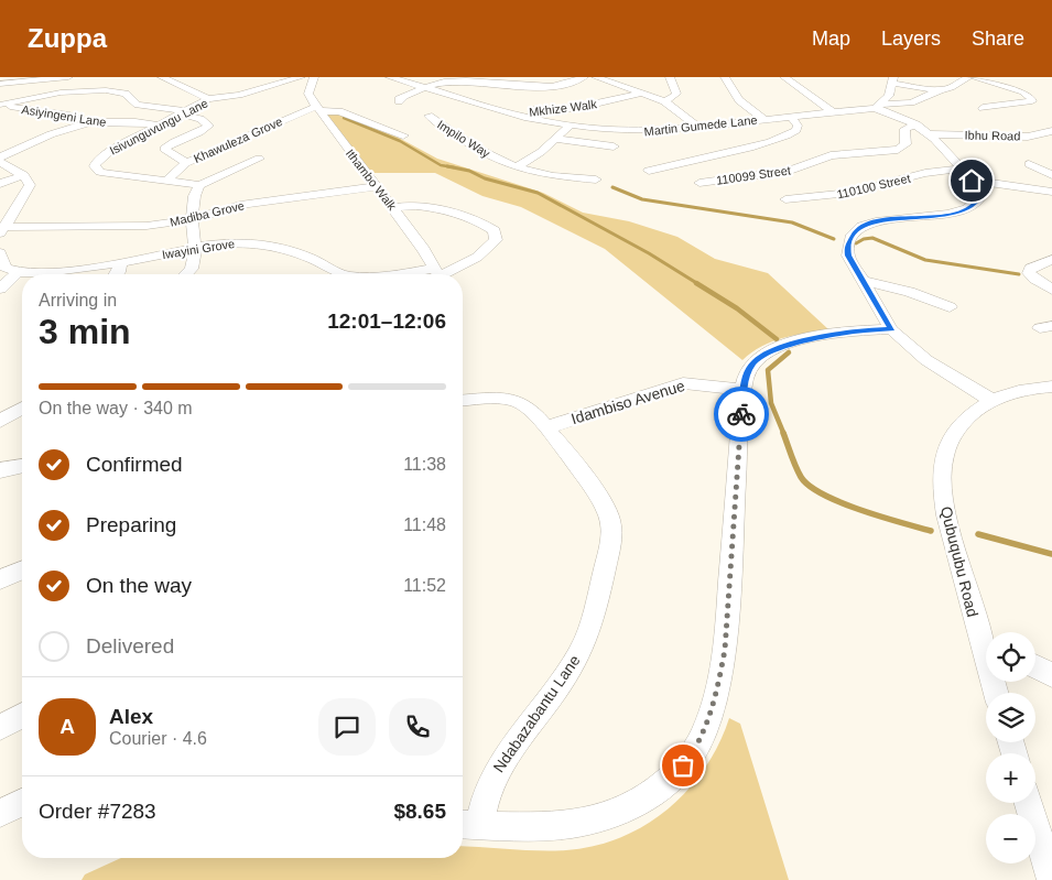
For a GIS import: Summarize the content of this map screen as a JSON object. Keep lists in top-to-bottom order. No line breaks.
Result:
{"streets":{"street":["Mkhize Walk","Asiyingeni Lane","Martin Gumede Lane","Isivunguvungu Lane","Ibhu Road","Impilo Way","Khawuleza Grove","110099 Street","Ithambo Walk","110100 Street","Madiba Grove","Iwayini Grove","Idambiso Avenue","Qubuqubu Road","Ndabazabantu Lane"]},"crossings":[["Mkhize Walk","Martin Gumede Lane"],["Asiyingeni Lane","Isivunguvungu Lane"],["Isivunguvungu Lane","Khawuleza Grove"],["Khawuleza Grove","Ithambo Walk"],["Ithambo Walk","Madiba Grove"],["Ithambo Walk","Iwayini Grove"],["Idambiso Avenue","Ndabazabantu Lane"]],"page":{"header":"Zuppa","nav":["Map","Layers","Share"],"heading":["3 min","Arriving in","12:01–12:06"],"panel":["Alex","Courier · 4.6","Order #7283","$8.65"],"bar":"On the way · 340 m","list":[["Confirmed","11:38"],["Preparing","11:48"],["On the way","11:52"],"Delivered"],"map_buttons":["+","−"],"round":"A"}}
